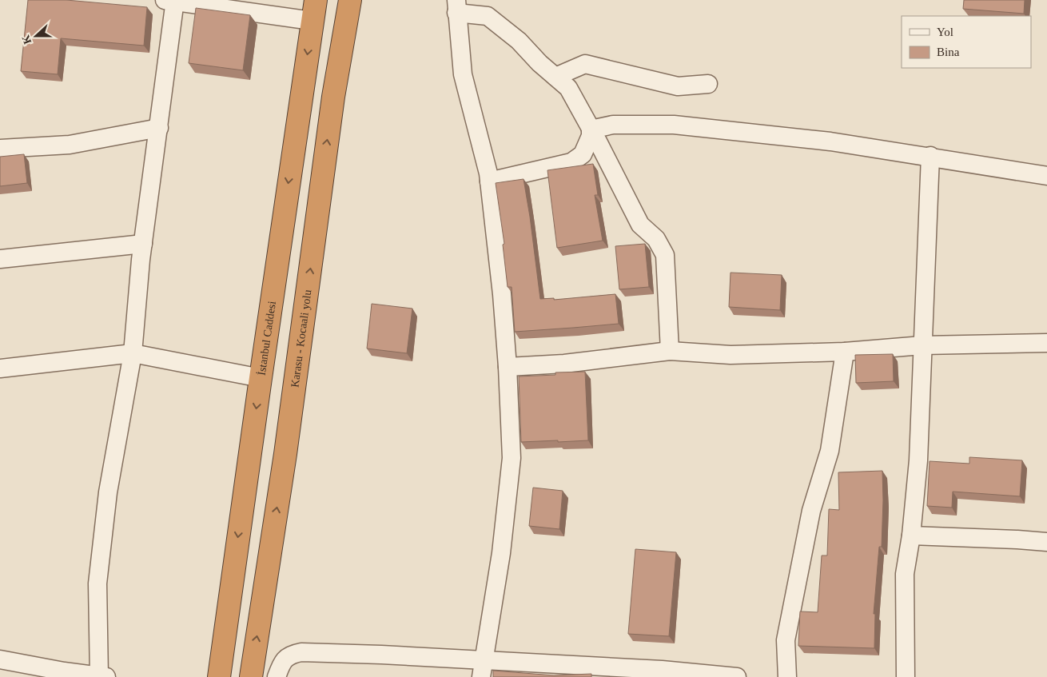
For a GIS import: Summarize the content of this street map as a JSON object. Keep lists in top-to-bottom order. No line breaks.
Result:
{"streets":{"highway":["İstanbul Caddesi","Karasu - Kocaali yolu"]},"one_way":["İstanbul Caddesi","Karasu - Kocaali yolu"],"legend":["Yol","Bina"],"north":"left"}
